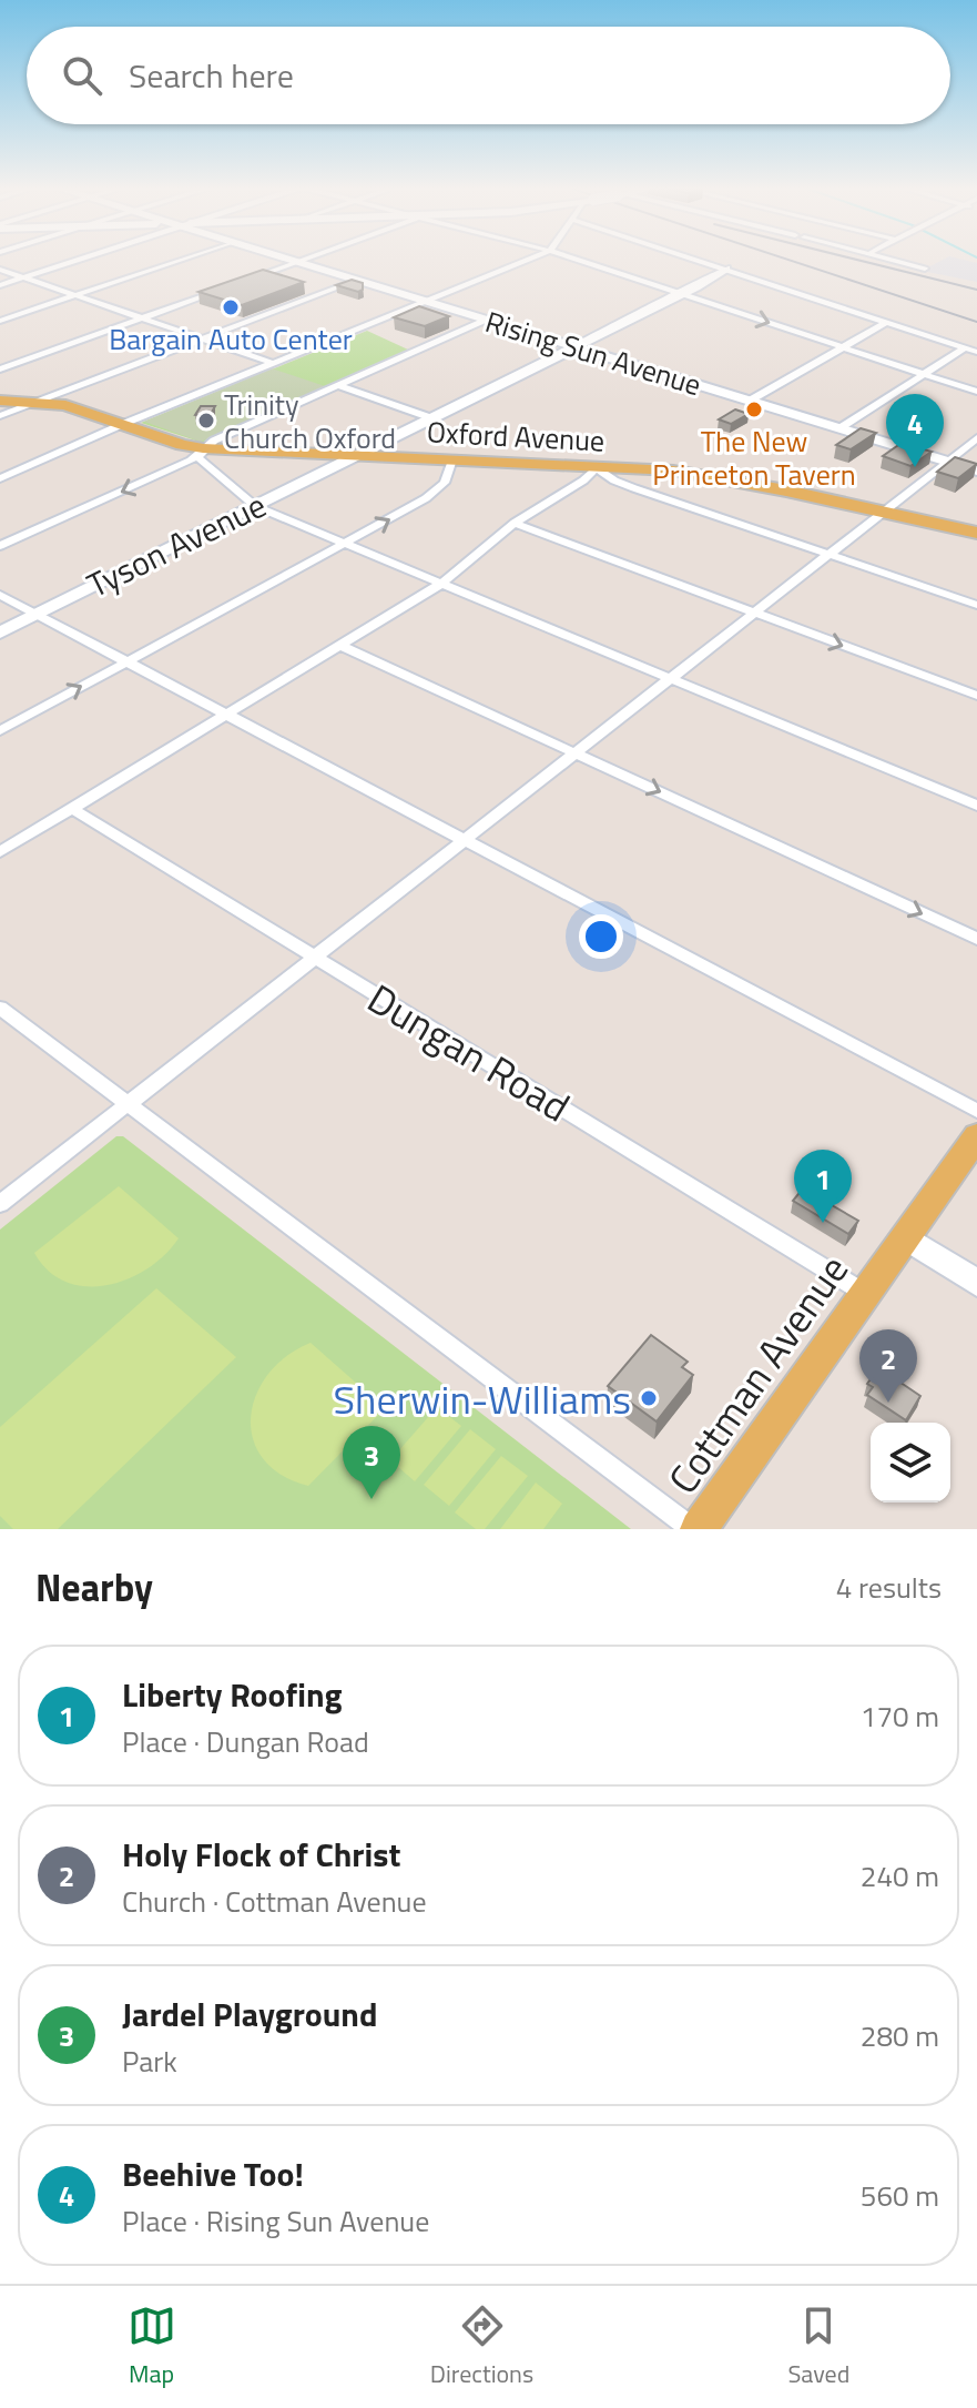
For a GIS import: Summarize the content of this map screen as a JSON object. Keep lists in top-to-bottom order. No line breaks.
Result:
{"streets":{"main road":["Oxford Avenue","Cottman Avenue"],"street":["Rising Sun Avenue","Tyson Avenue","Dungan Road"]},"crossings":[["Rising Sun Avenue","Tyson Avenue"],["Oxford Avenue","Tyson Avenue"],["Dungan Road","Cottman Avenue"]],"places":["Bargain Auto Center","The New Princeton Tavern","Trinity Church Oxford","Sherwin-Williams"],"page":{"search":"Search here","pins":["4","1","2","3"],"heading":["Nearby","4 results"],"list":[{"mark":"1","name":"Liberty Roofing","note":"Place · Dungan Road","value":"170 m"},{"mark":"2","name":"Holy Flock of Christ","note":"Church · Cottman Avenue","value":"240 m"},{"mark":"3","name":"Jardel Playground","note":"Park","value":"280 m"},{"mark":"4","name":"Beehive Too!","note":"Place · Rising Sun Avenue","value":"560 m"}],"nav":["Map","Directions","Saved"]}}
